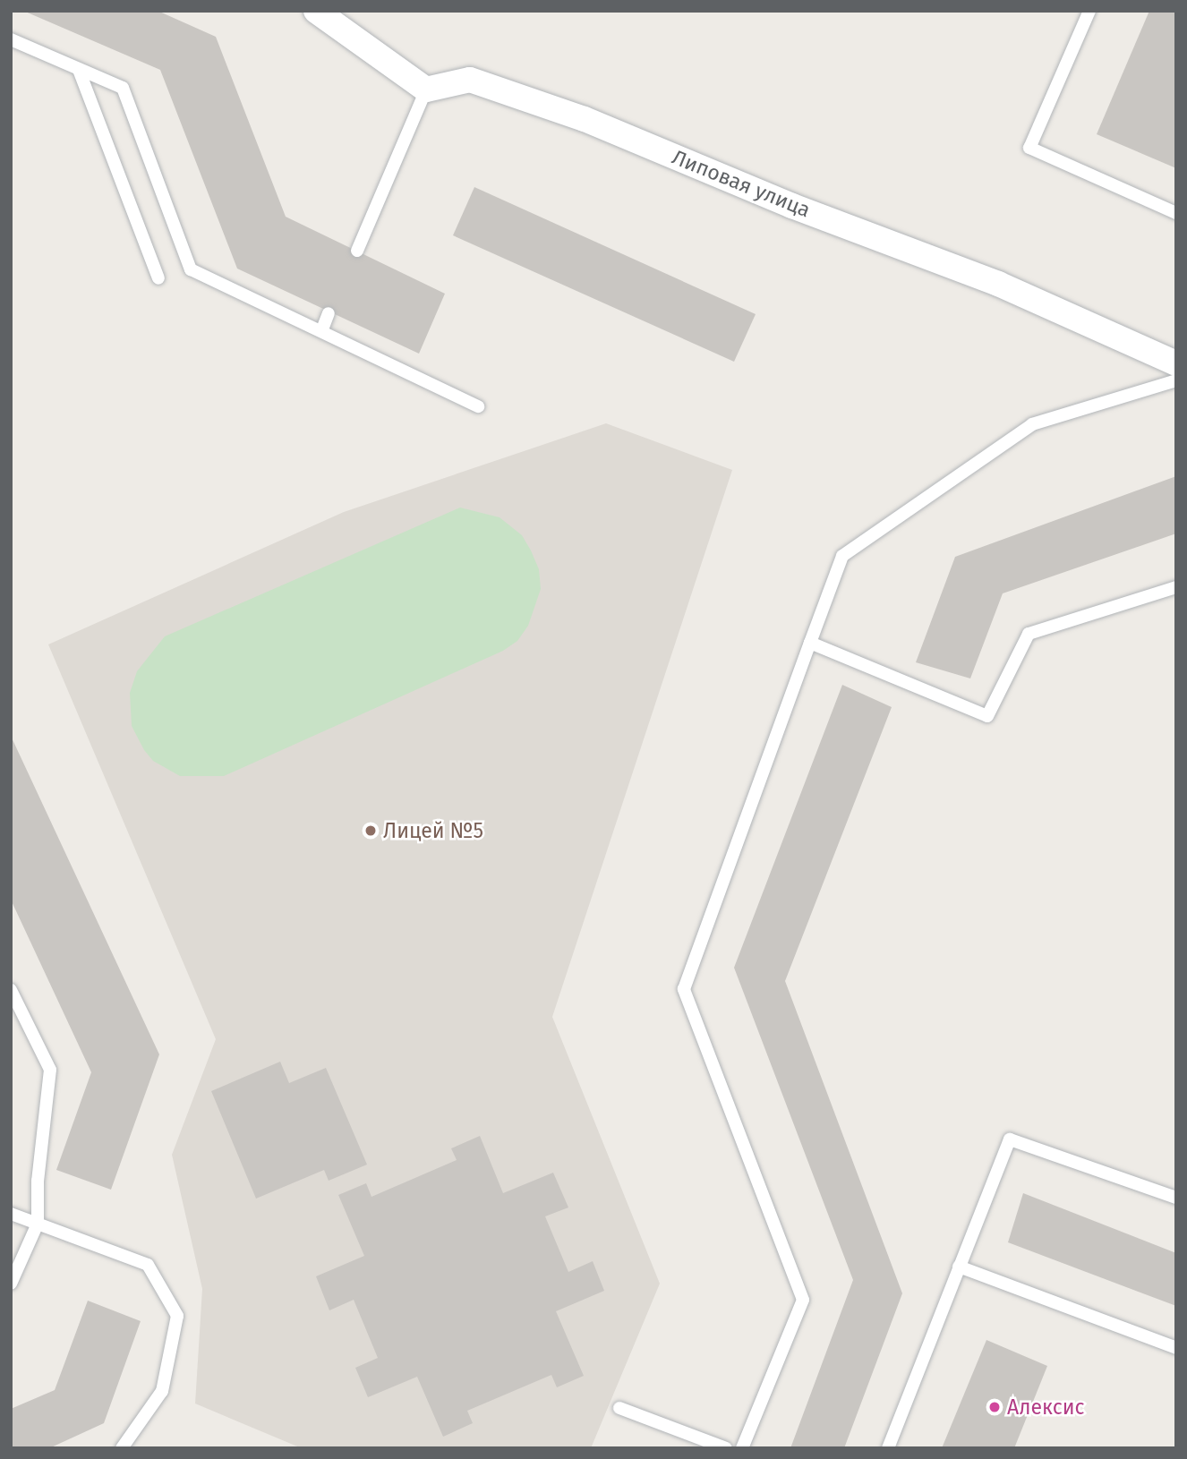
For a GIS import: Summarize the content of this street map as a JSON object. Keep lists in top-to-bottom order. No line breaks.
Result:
{"streets":{"street":["Липовая улица"]},"places":["Лицей №5","Алексис"]}
